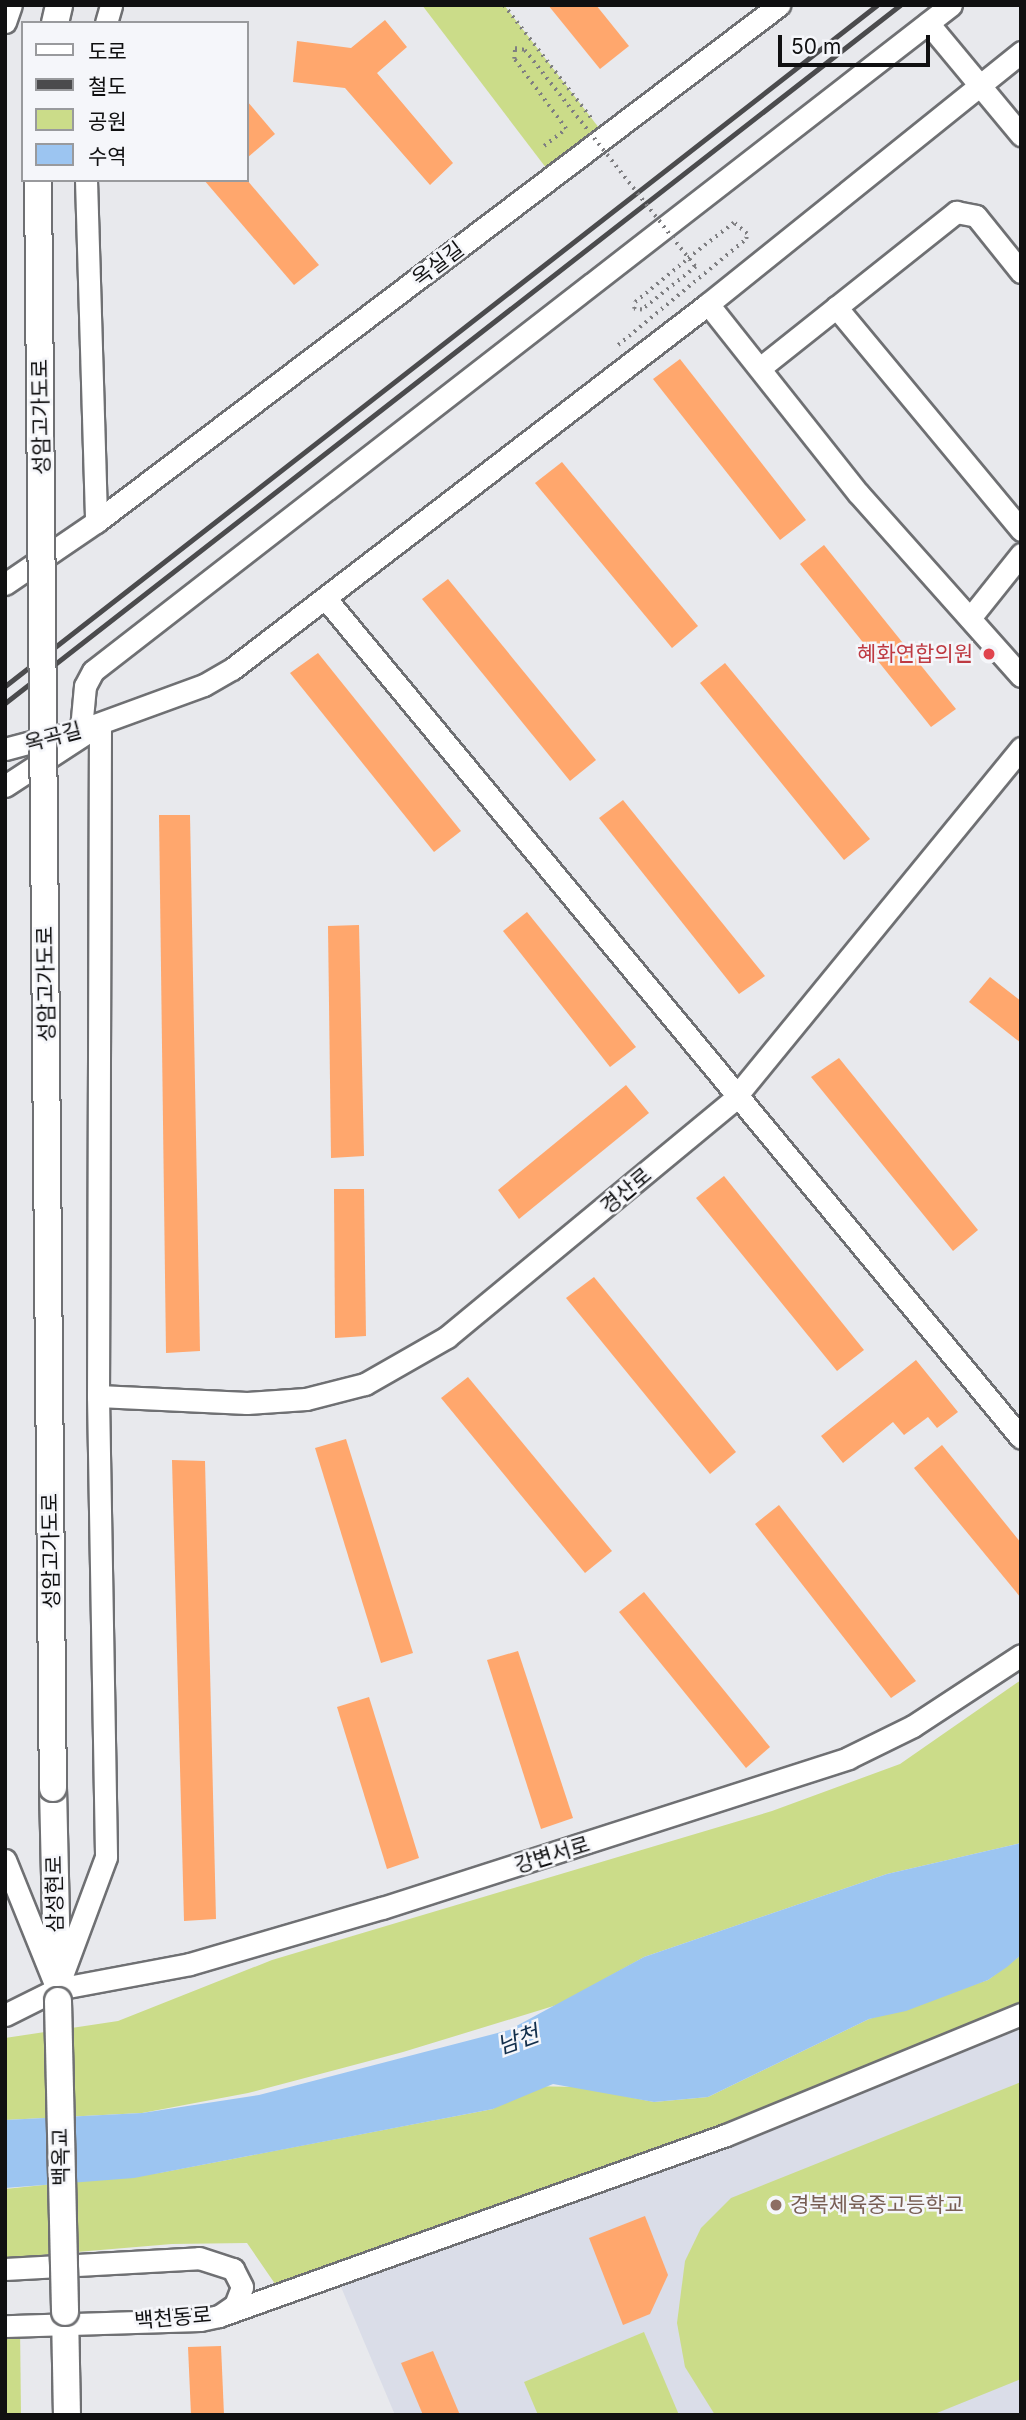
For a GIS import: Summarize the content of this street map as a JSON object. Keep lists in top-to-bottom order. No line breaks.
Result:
{"streets":{"main road":["성암고가도로","삼성현로","백옥교"],"street":["옥실길","옥곡길","경산로","강변서로","백천동로"]},"crossings":[["성암고가도로","삼성현로"],["강변서로","삼성현로"],["강변서로","백옥교"],["삼성현로","백옥교"],["백옥교","백천동로"]],"water":["남천"],"places":["혜화연합의원","경북체육중고등학교"],"legend":["도로","철도","공원","수역"],"scale_bar":"50 m"}
